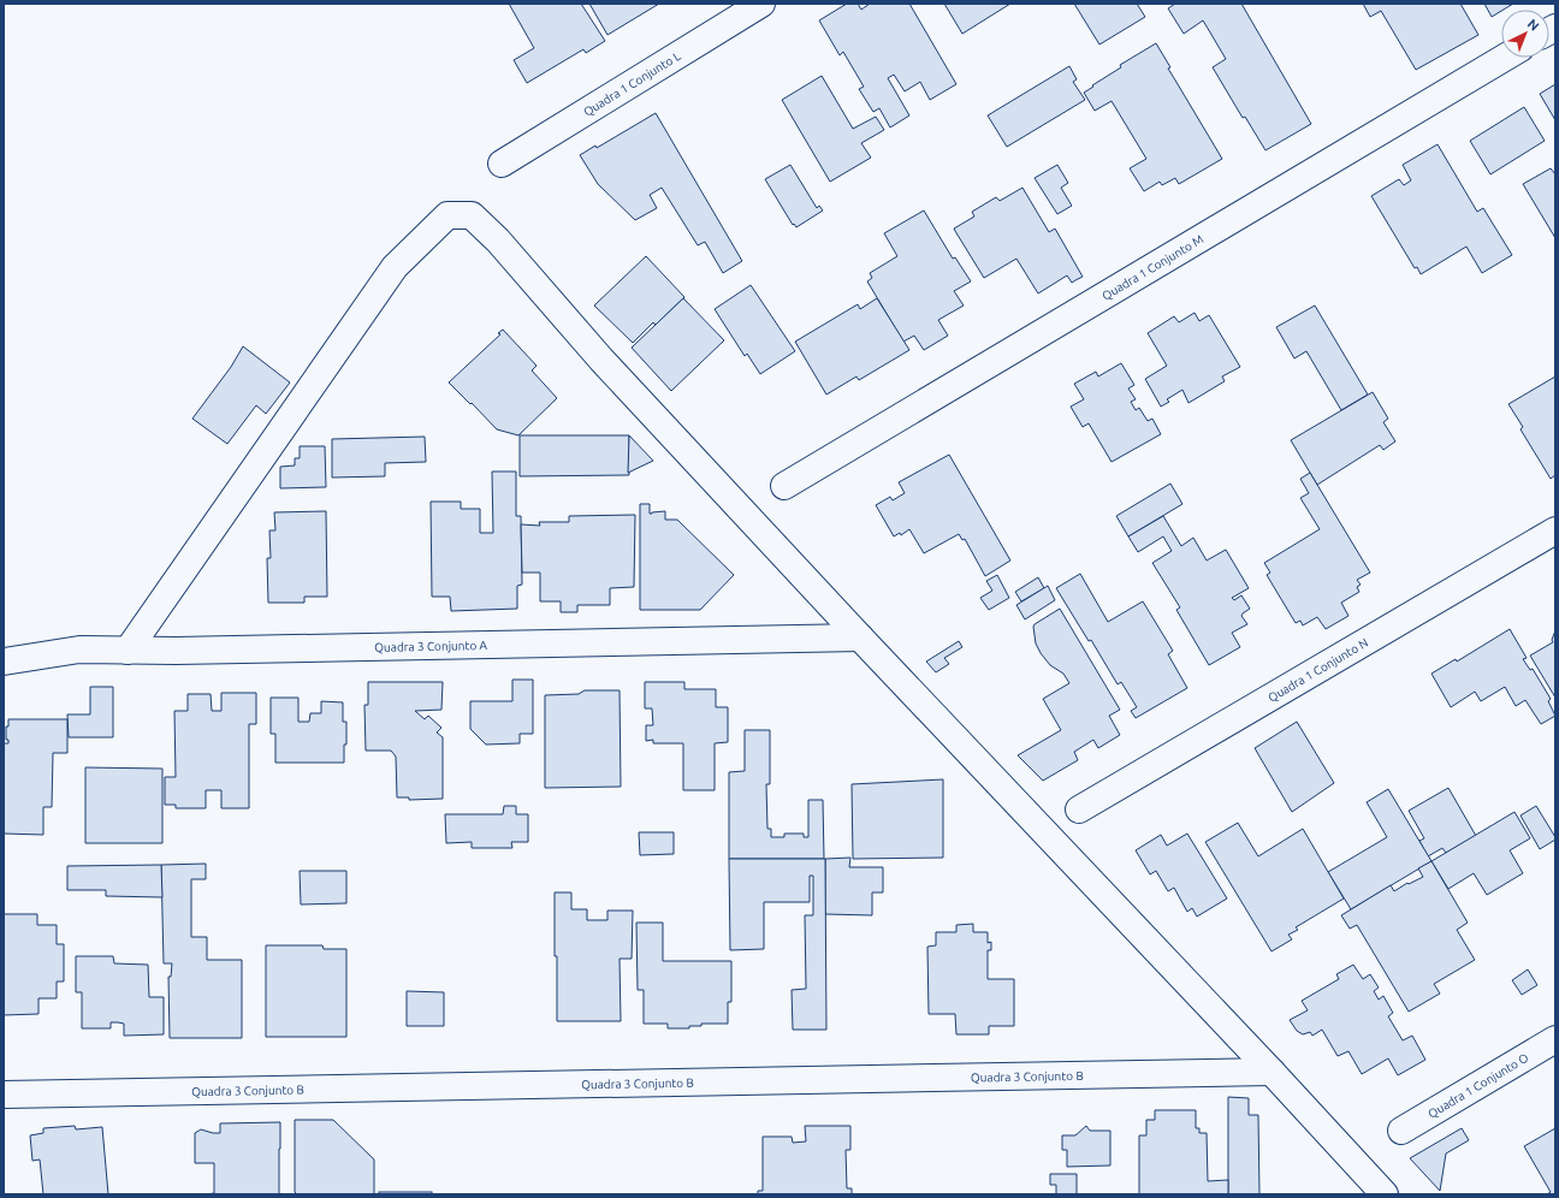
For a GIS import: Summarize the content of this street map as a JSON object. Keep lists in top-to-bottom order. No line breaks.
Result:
{"streets":{"street":["Quadra 1 Conjunto L","Quadra 1 Conjunto M","Quadra 3 Conjunto A","Quadra 1 Conjunto N","Quadra 3 Conjunto B","Quadra 1 Conjunto O"]},"north":"top right"}
